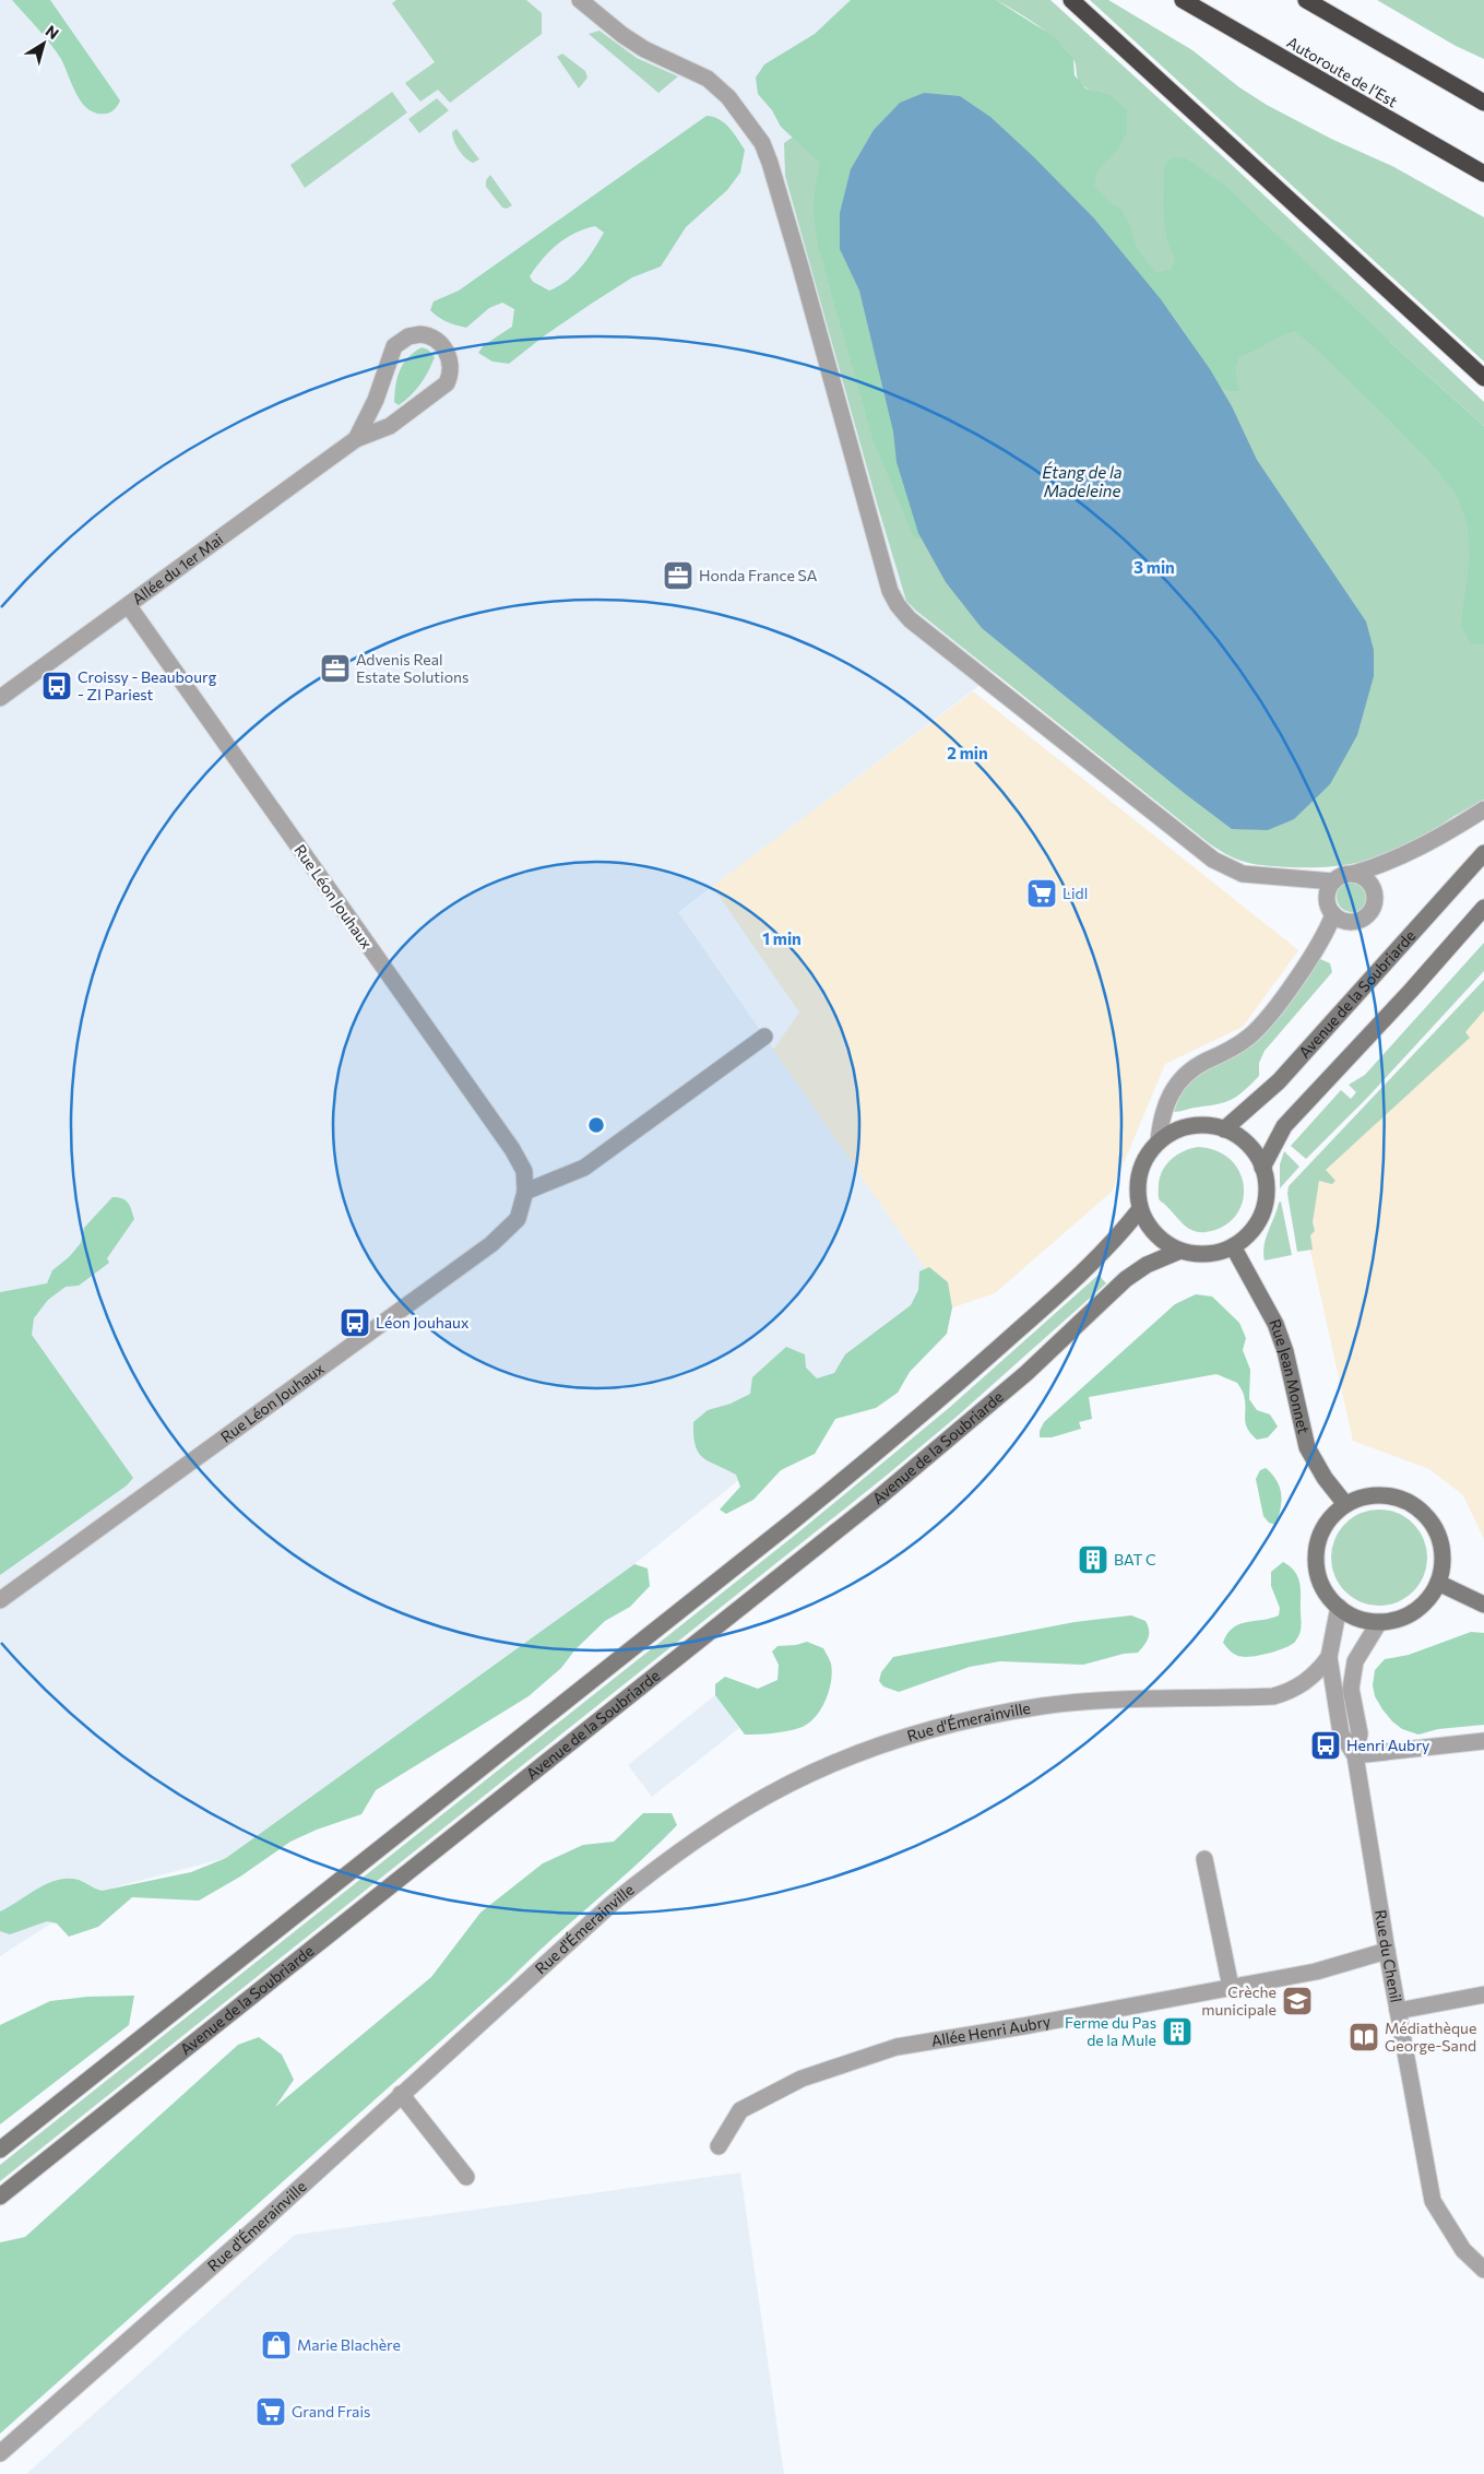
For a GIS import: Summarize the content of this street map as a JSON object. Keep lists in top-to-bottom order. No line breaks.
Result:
{"streets":{"highway":["Autoroute de l’Est"],"street":["Allée du 1er Mai","Rue Léon Jouhaux","Avenue de la Soubriarde","Rue Jean Monnet","Rue d'Émerainville","Rue du Chenil","Allée Henri Aubry"]},"crossings":[["Allée du 1er Mai","Rue Léon Jouhaux"],["Avenue de la Soubriarde","Rue Jean Monnet"],["Rue Jean Monnet","Rue du Chenil"],["Rue d'Émerainville","Rue du Chenil"],["Rue du Chenil","Allée Henri Aubry"]],"water":["Étang de la Madeleine"],"places":{"office":["Honda France SA","Advenis Real Estate Solutions"],"bus stop":["Croissy - Beaubourg - ZI Pariest","Léon Jouhaux","Henri Aubry"],"supermarket":["Lidl","Grand Frais"],"building":["BAT C","Ferme du Pas de la Mule"],"school or university":["Crèche municipale"],"library":["Médiathèque George-Sand"],"shop":["Marie Blachère"]},"north":"top right","rings":["3 min","2 min","1 min"]}
